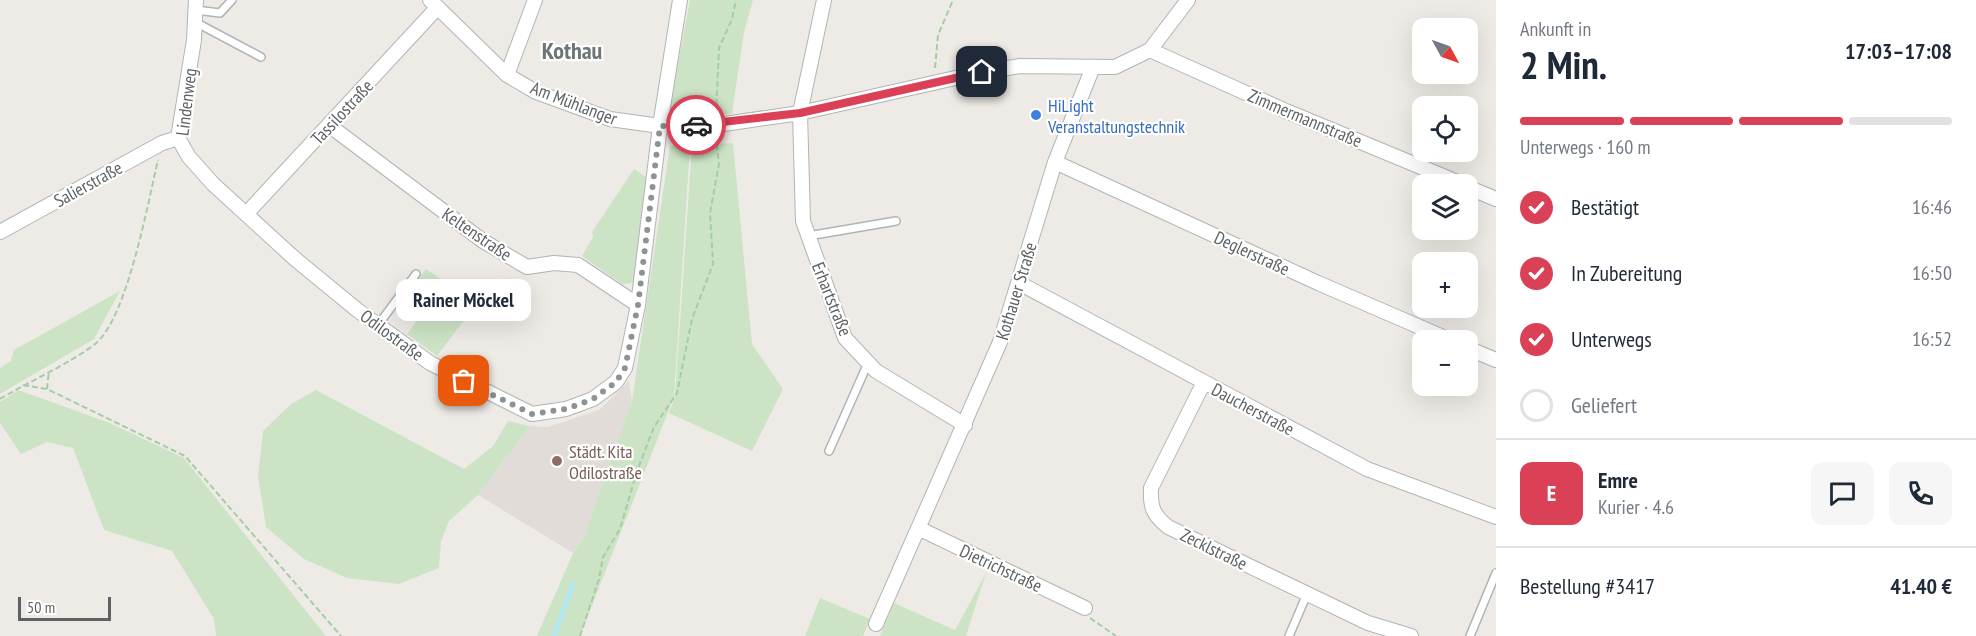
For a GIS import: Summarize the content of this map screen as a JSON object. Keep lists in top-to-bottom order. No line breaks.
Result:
{"streets":{"street":["Lindenweg","Am Mühlanger","Tassilostraße","Zimmermannstraße","Salierstraße","Keltenstraße","Deglerstraße","Kothauer Straße","Erhartstraße","Odilostraße","Daucherstraße","Zecklstraße","Dietrichstraße"]},"crossings":[["Lindenweg","Tassilostraße"],["Lindenweg","Salierstraße"],["Lindenweg","Odilostraße"],["Am Mühlanger","Tassilostraße"],["Am Mühlanger","Kothauer Straße"],["Am Mühlanger","Erhartstraße"],["Am Mühlanger","Odilostraße"],["Tassilostraße","Keltenstraße"],["Tassilostraße","Odilostraße"],["Keltenstraße","Odilostraße"],["Deglerstraße","Kothauer Straße"],["Kothauer Straße","Erhartstraße"],["Kothauer Straße","Daucherstraße"],["Kothauer Straße","Dietrichstraße"],["Daucherstraße","Zecklstraße"]],"districts":["Kothau"],"places":["HiLight Veranstaltungstechnik","Rainer Möckel","Städt. Kita Odilostraße"],"scale_bar":"50 m","north":"bottom right","page":{"heading":["2 Min.","Ankunft in","17:03–17:08"],"panel":["Emre","Kurier · 4.6","Bestellung #3417","41.40 €"],"map_buttons":["+","−"],"bar":"Unterwegs · 160 m","list":[["Bestätigt","16:46"],["In Zubereitung","16:50"],["Unterwegs","16:52"],"Geliefert"],"bubble":"Rainer Möckel","round":"E","scale":"50 m"}}
